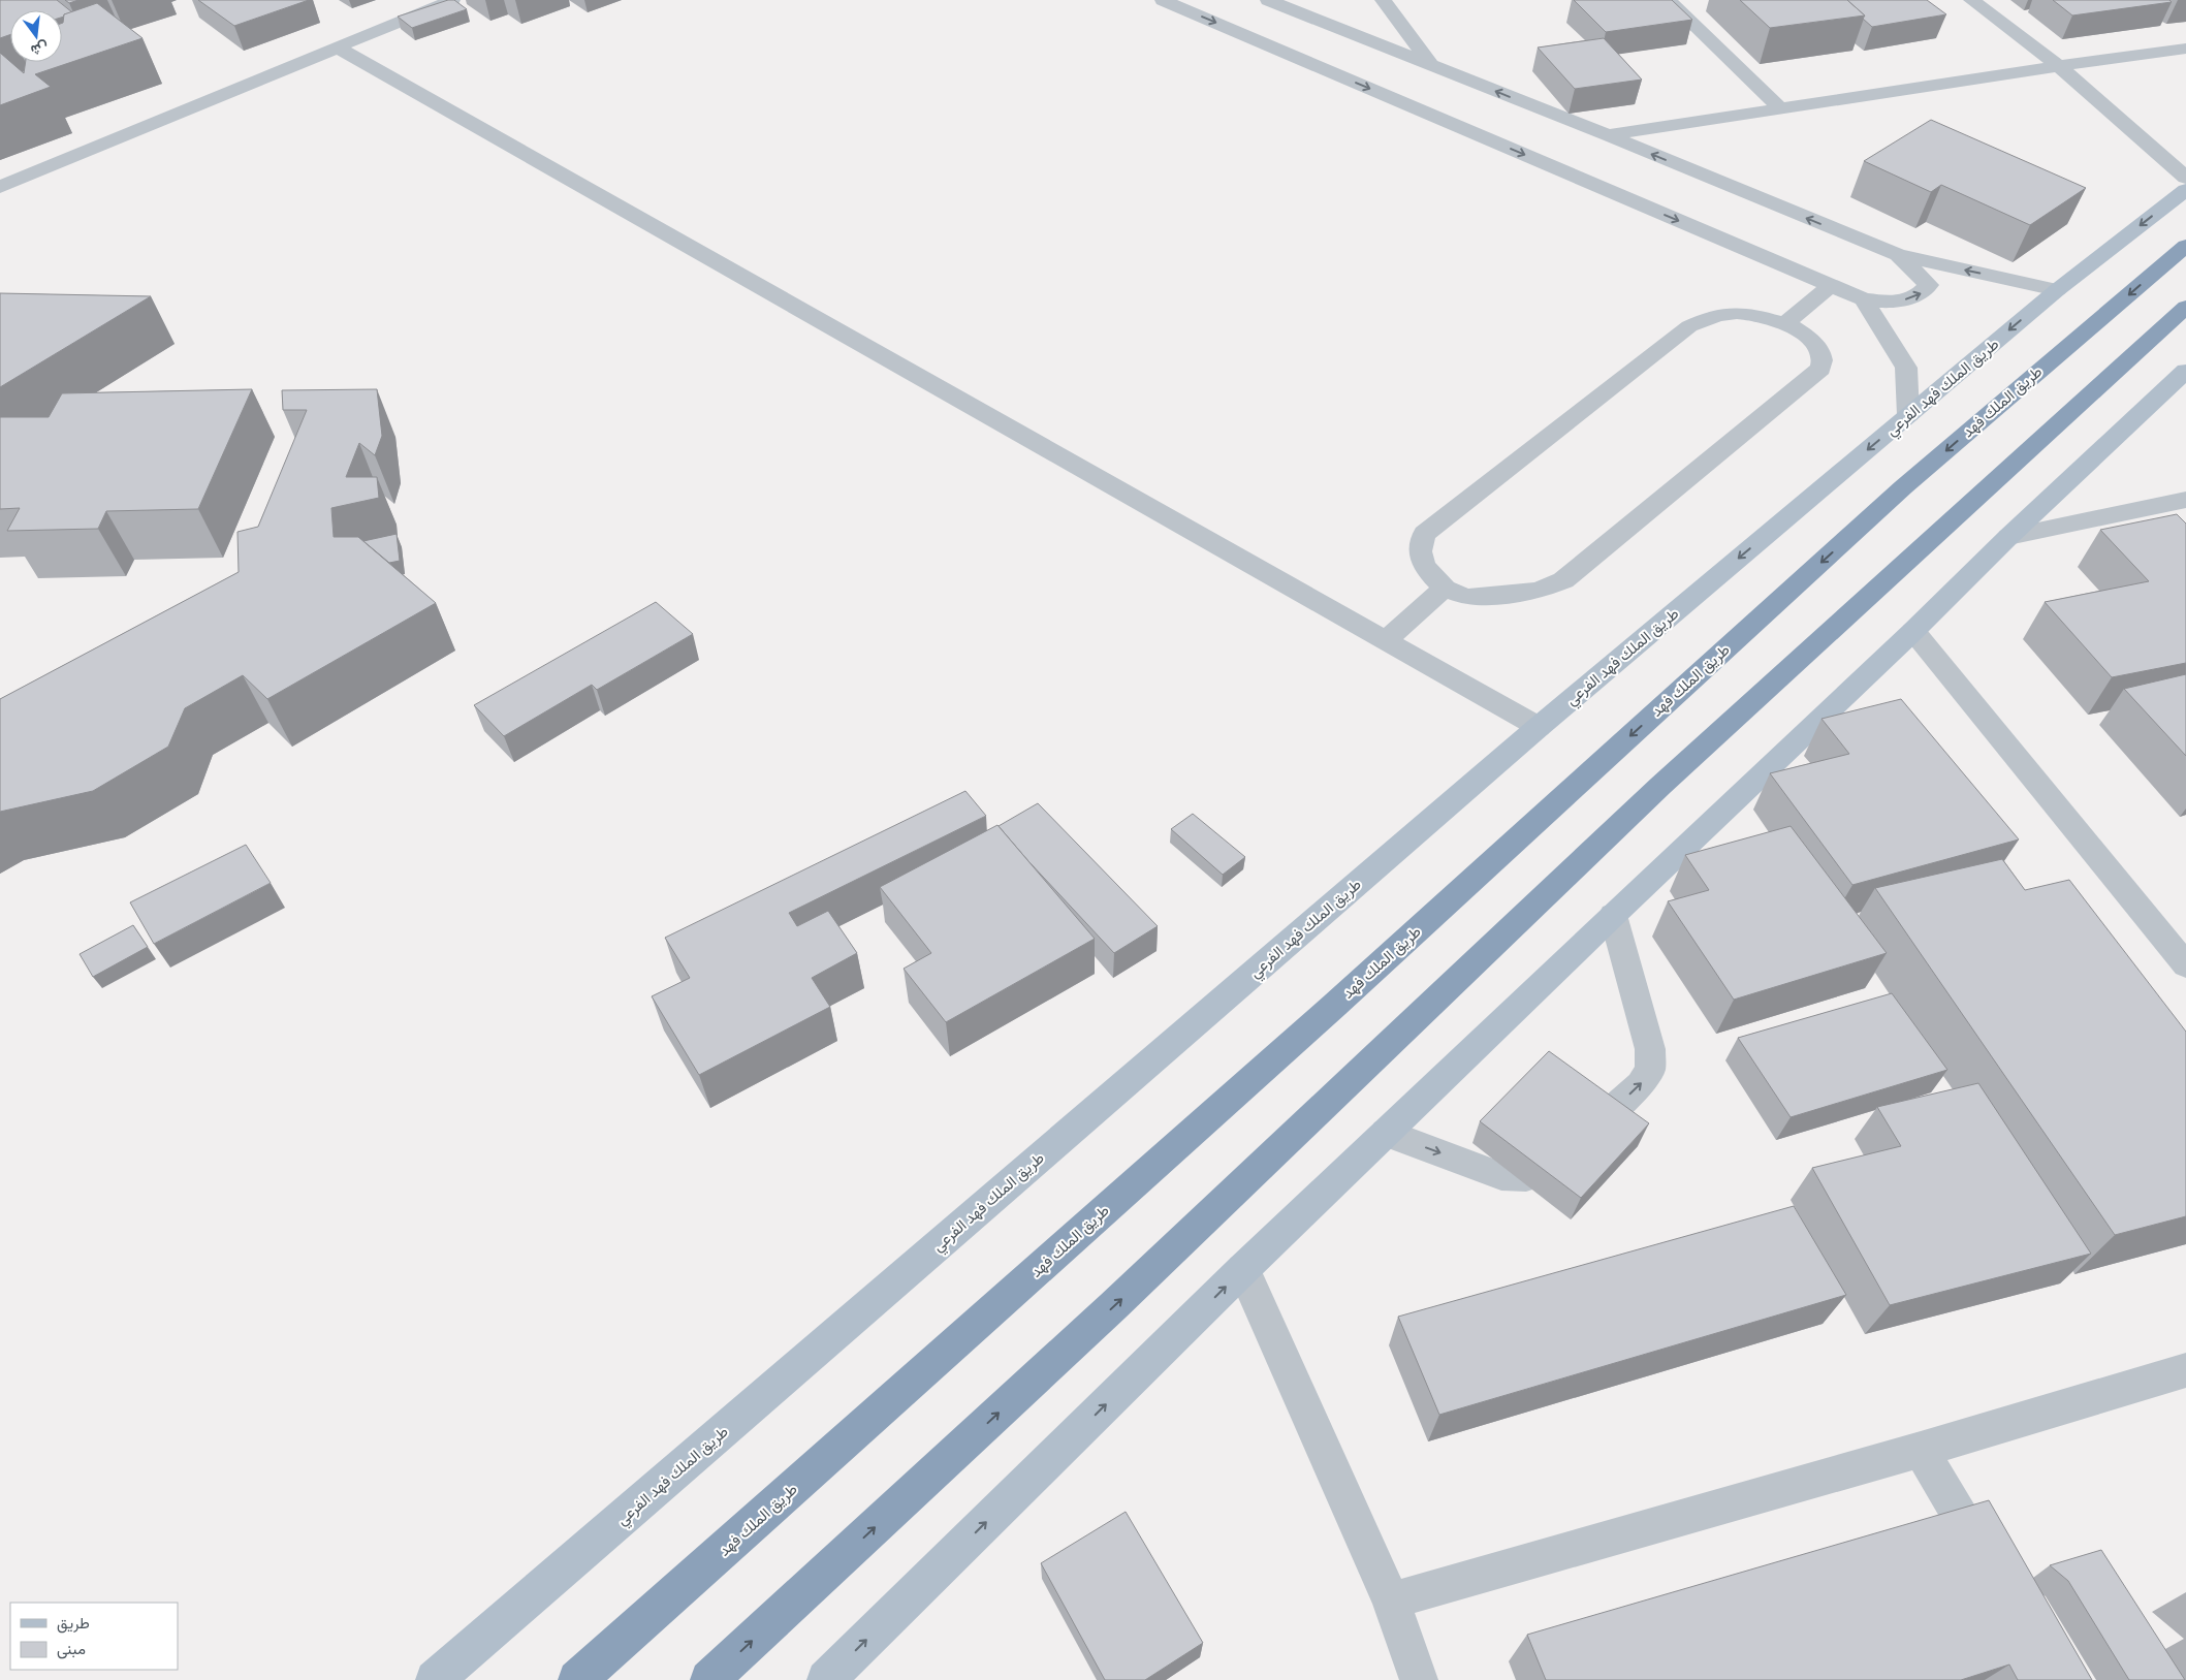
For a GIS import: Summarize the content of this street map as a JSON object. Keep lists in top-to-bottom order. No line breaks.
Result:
{"streets":{"highway":["طريق الملك فهد"],"main road":["طريق الملك فهد الفرعي"]},"legend":["طريق","مبنى"],"north":"bottom"}
